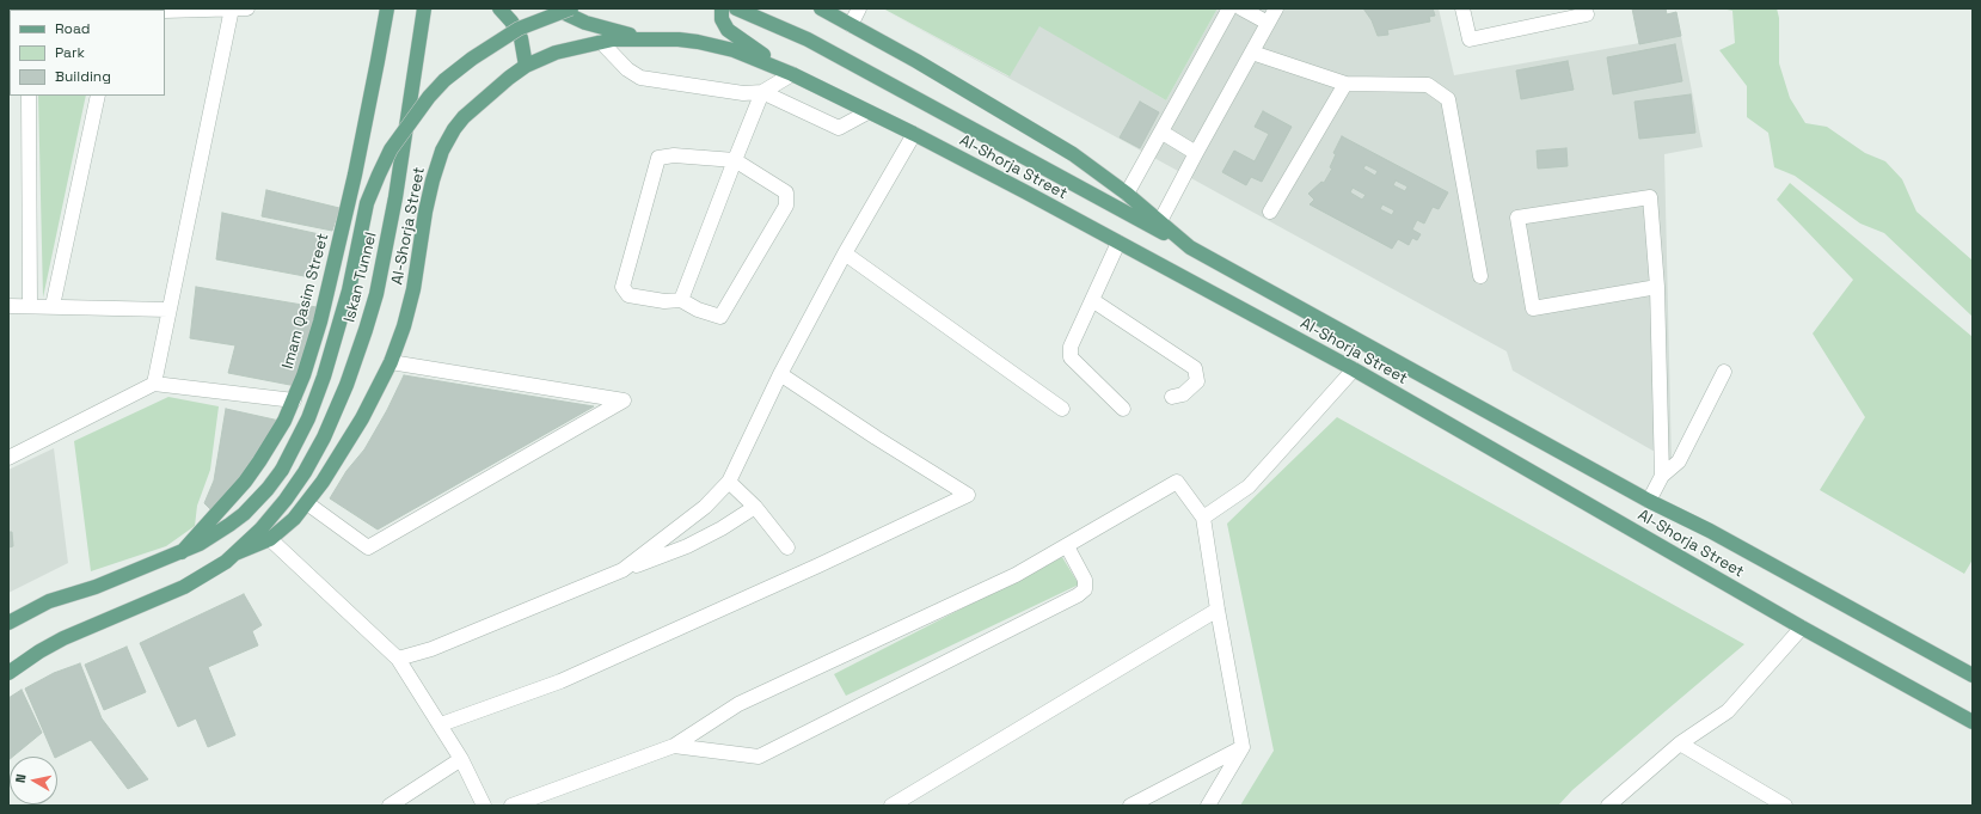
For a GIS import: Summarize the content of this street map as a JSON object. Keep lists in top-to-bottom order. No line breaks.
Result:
{"streets":{"main road":["Al-Shorja Street","Iskan Tunnel","Imam Qasim Street"]},"crossings":[["Al-Shorja Street","Iskan Tunnel"]],"legend":["Road","Park","Building"],"north":"left"}
